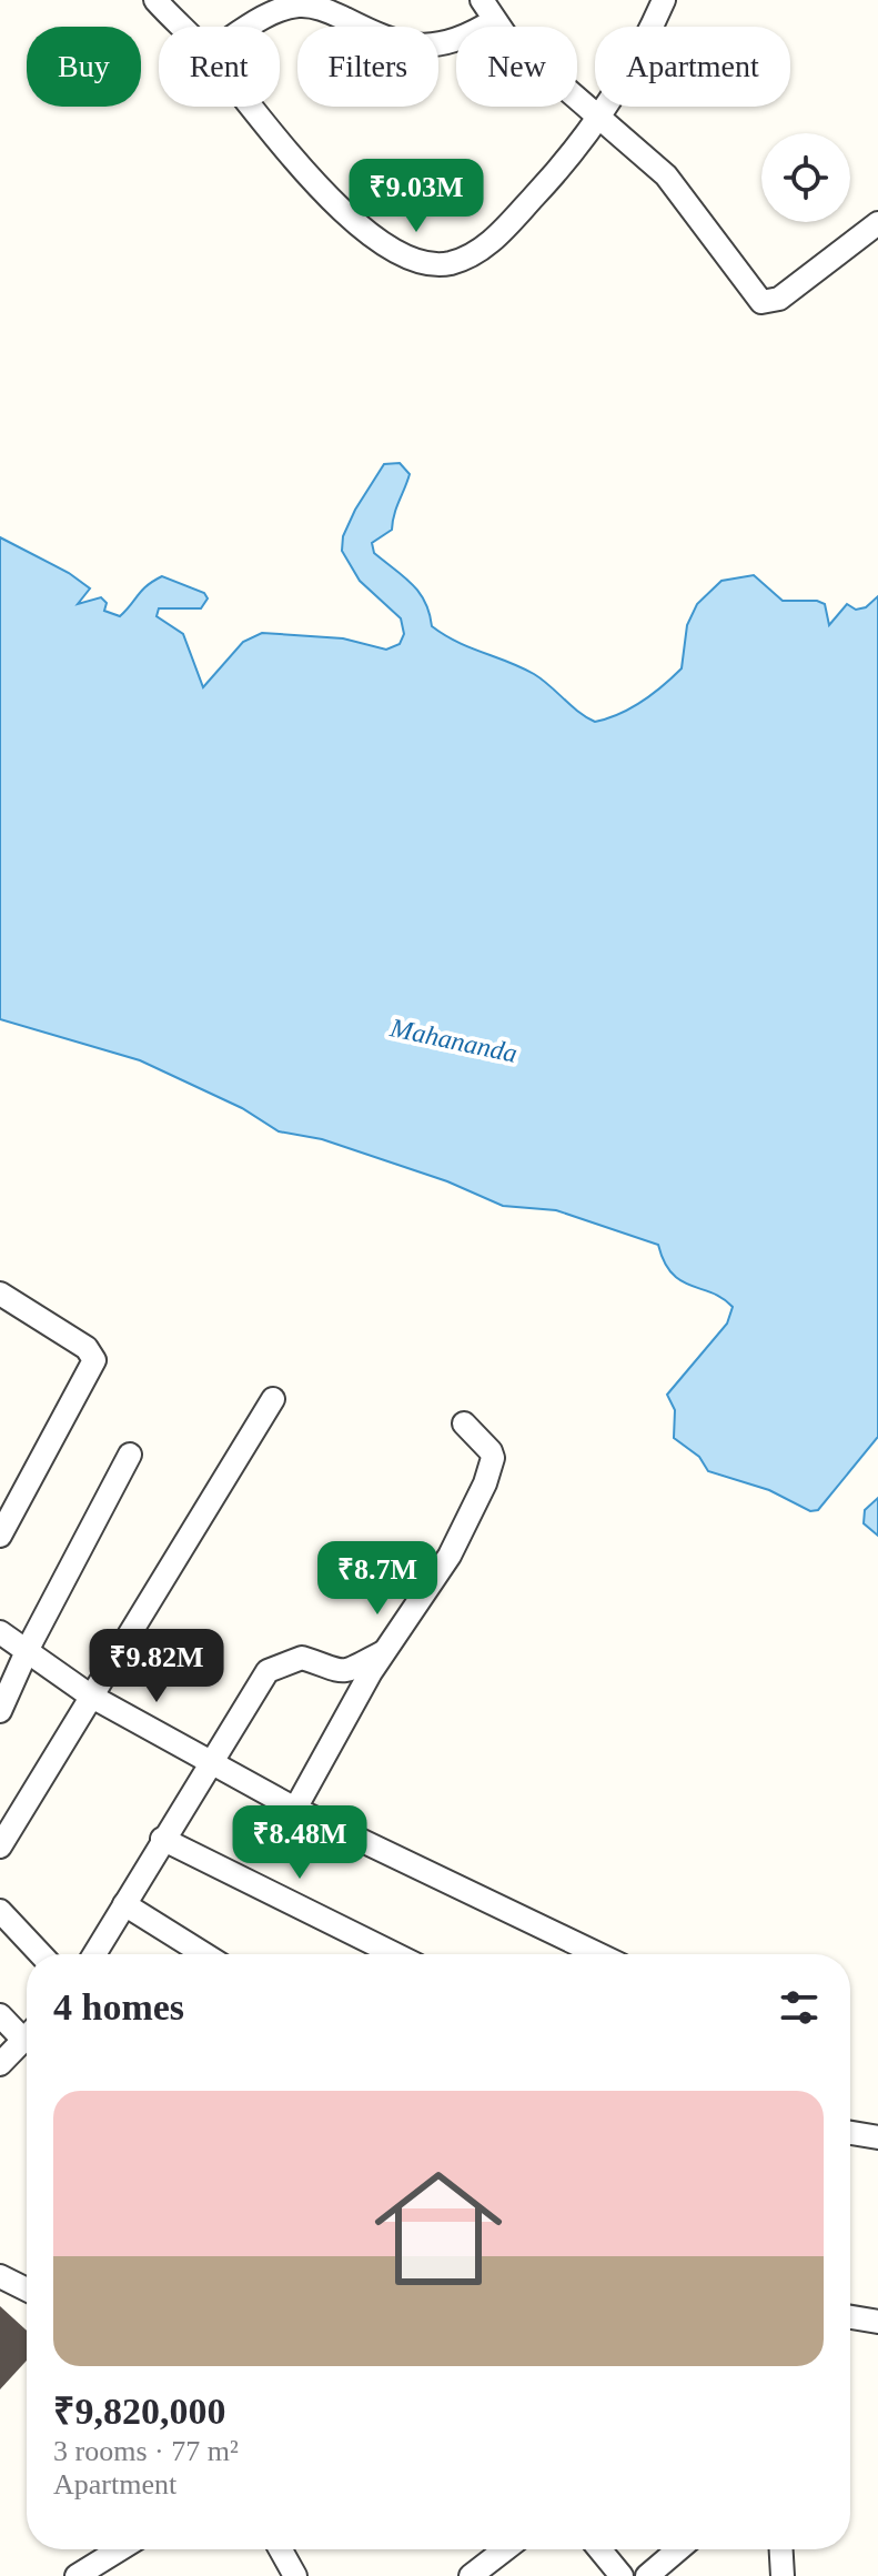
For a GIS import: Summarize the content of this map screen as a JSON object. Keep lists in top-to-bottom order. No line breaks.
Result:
{"water":["Mahananda"],"page":{"chip":["Buy","Rent","Filters","New","Apartment"],"price":["₹9.03M","₹8.7M","₹9.82M","₹8.48M"],"heading":"4 homes","list":[{"name":"₹9,820,000","note":"3 rooms · 77 m² · Apartment"}]}}
